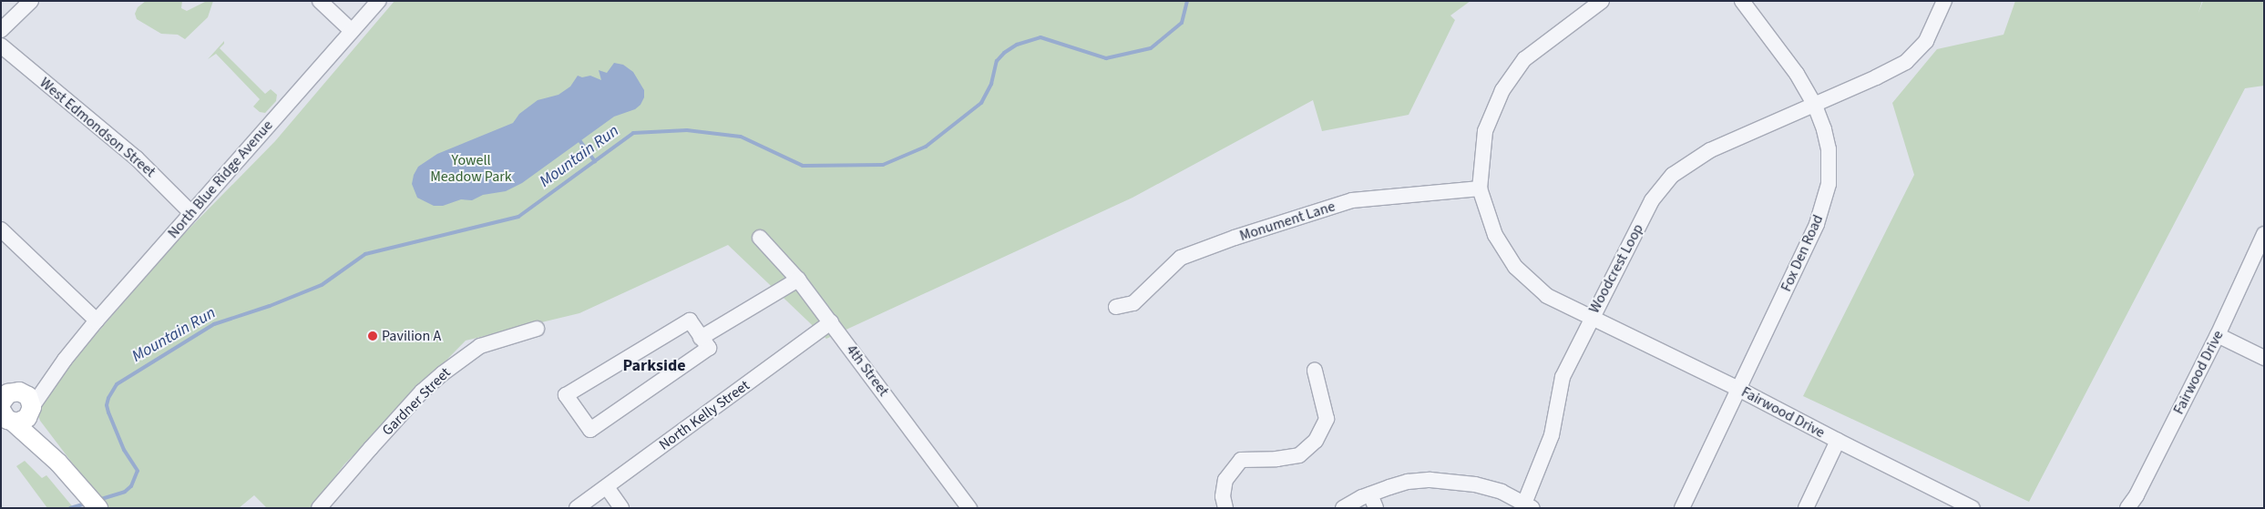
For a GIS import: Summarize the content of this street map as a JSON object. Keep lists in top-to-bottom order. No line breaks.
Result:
{"streets":{"street":["West Edmondson Street","North Blue Ridge Avenue","Monument Lane","Fox Den Road","Woodcrest Loop","4th Street","Fairwood Drive","Gardner Street","North Kelly Street"]},"crossings":[["West Edmondson Street","North Blue Ridge Avenue"],["Monument Lane","Woodcrest Loop"],["Fox Den Road","Woodcrest Loop"],["Fox Den Road","Fairwood Drive"],["Woodcrest Loop","Fairwood Drive"],["4th Street","North Kelly Street"]],"districts":["Parkside"],"water":["Mountain Run"],"parks":["Yowell Meadow Park"],"places":["Pavilion A"]}
